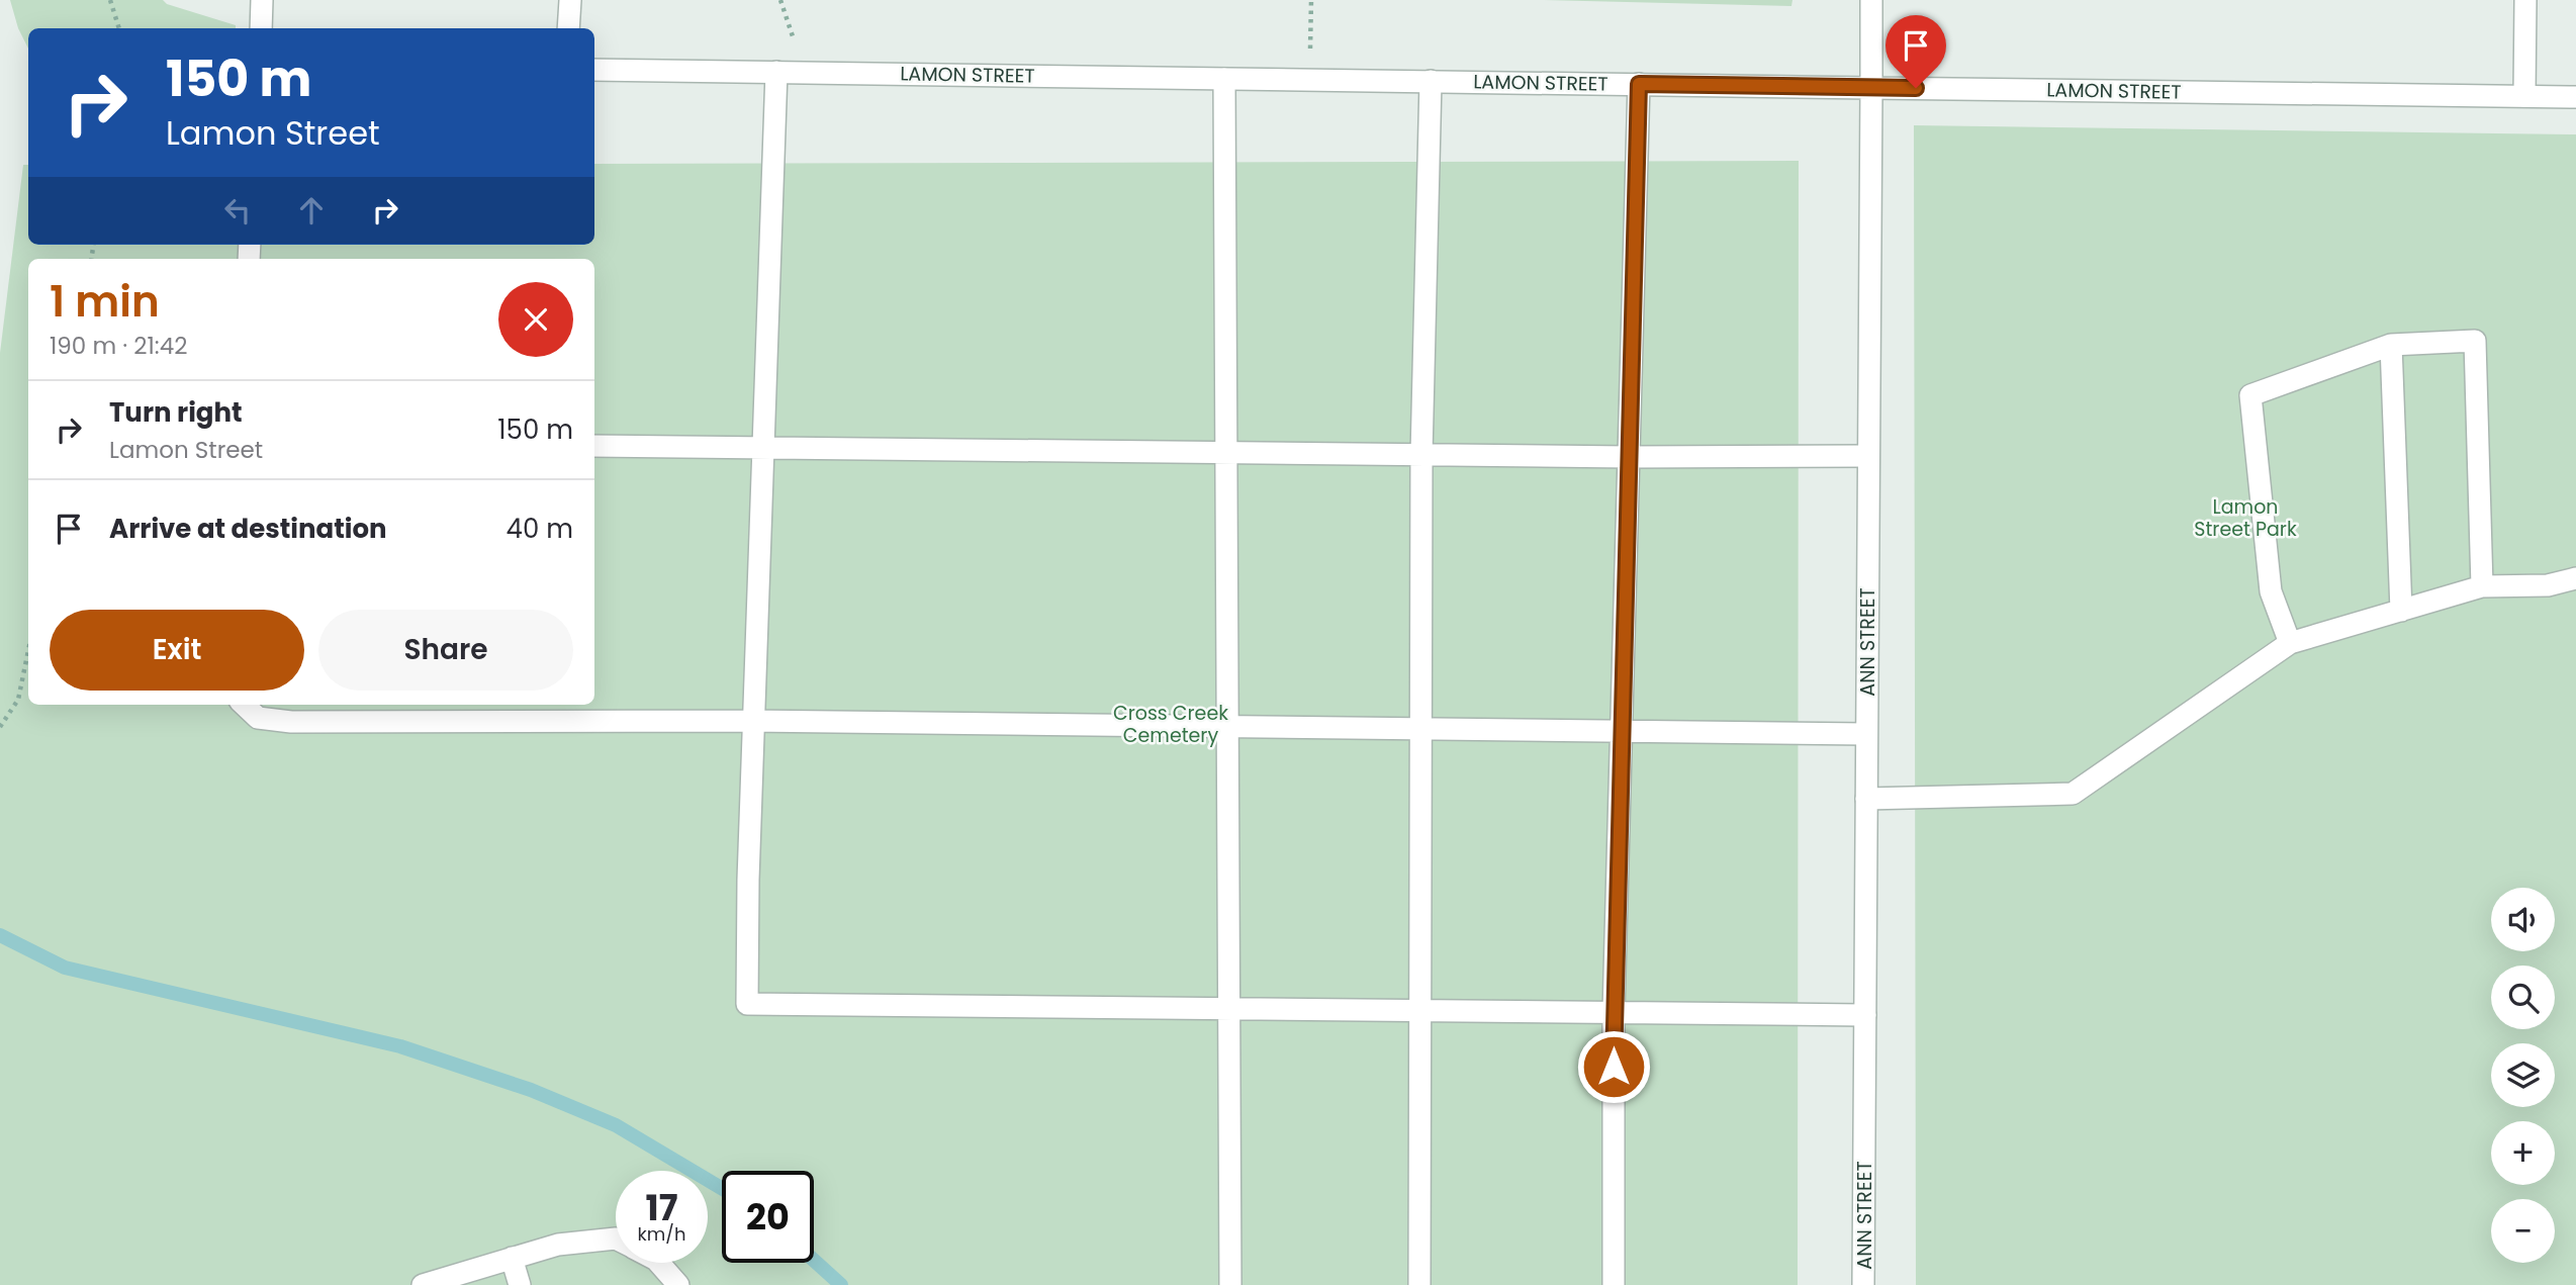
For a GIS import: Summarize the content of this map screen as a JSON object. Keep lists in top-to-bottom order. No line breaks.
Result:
{"streets":{"street":["LAMON STREET","ANN STREET"]},"crossings":[["LAMON STREET","ANN STREET"]],"parks":["Lamon Street Park","Cross Creek Cemetery"],"page":{"turn":["150 m","Lamon Street"],"heading":["1 min","190 m · 21:42"],"list":[{"name":"Turn right","note":"Lamon Street","value":"150 m"},{"name":"Arrive at destination","value":"40 m"}],"buttons":["Exit","Share"],"map_buttons":["+","−"],"speed":"17 km/h","limit":"20"}}
